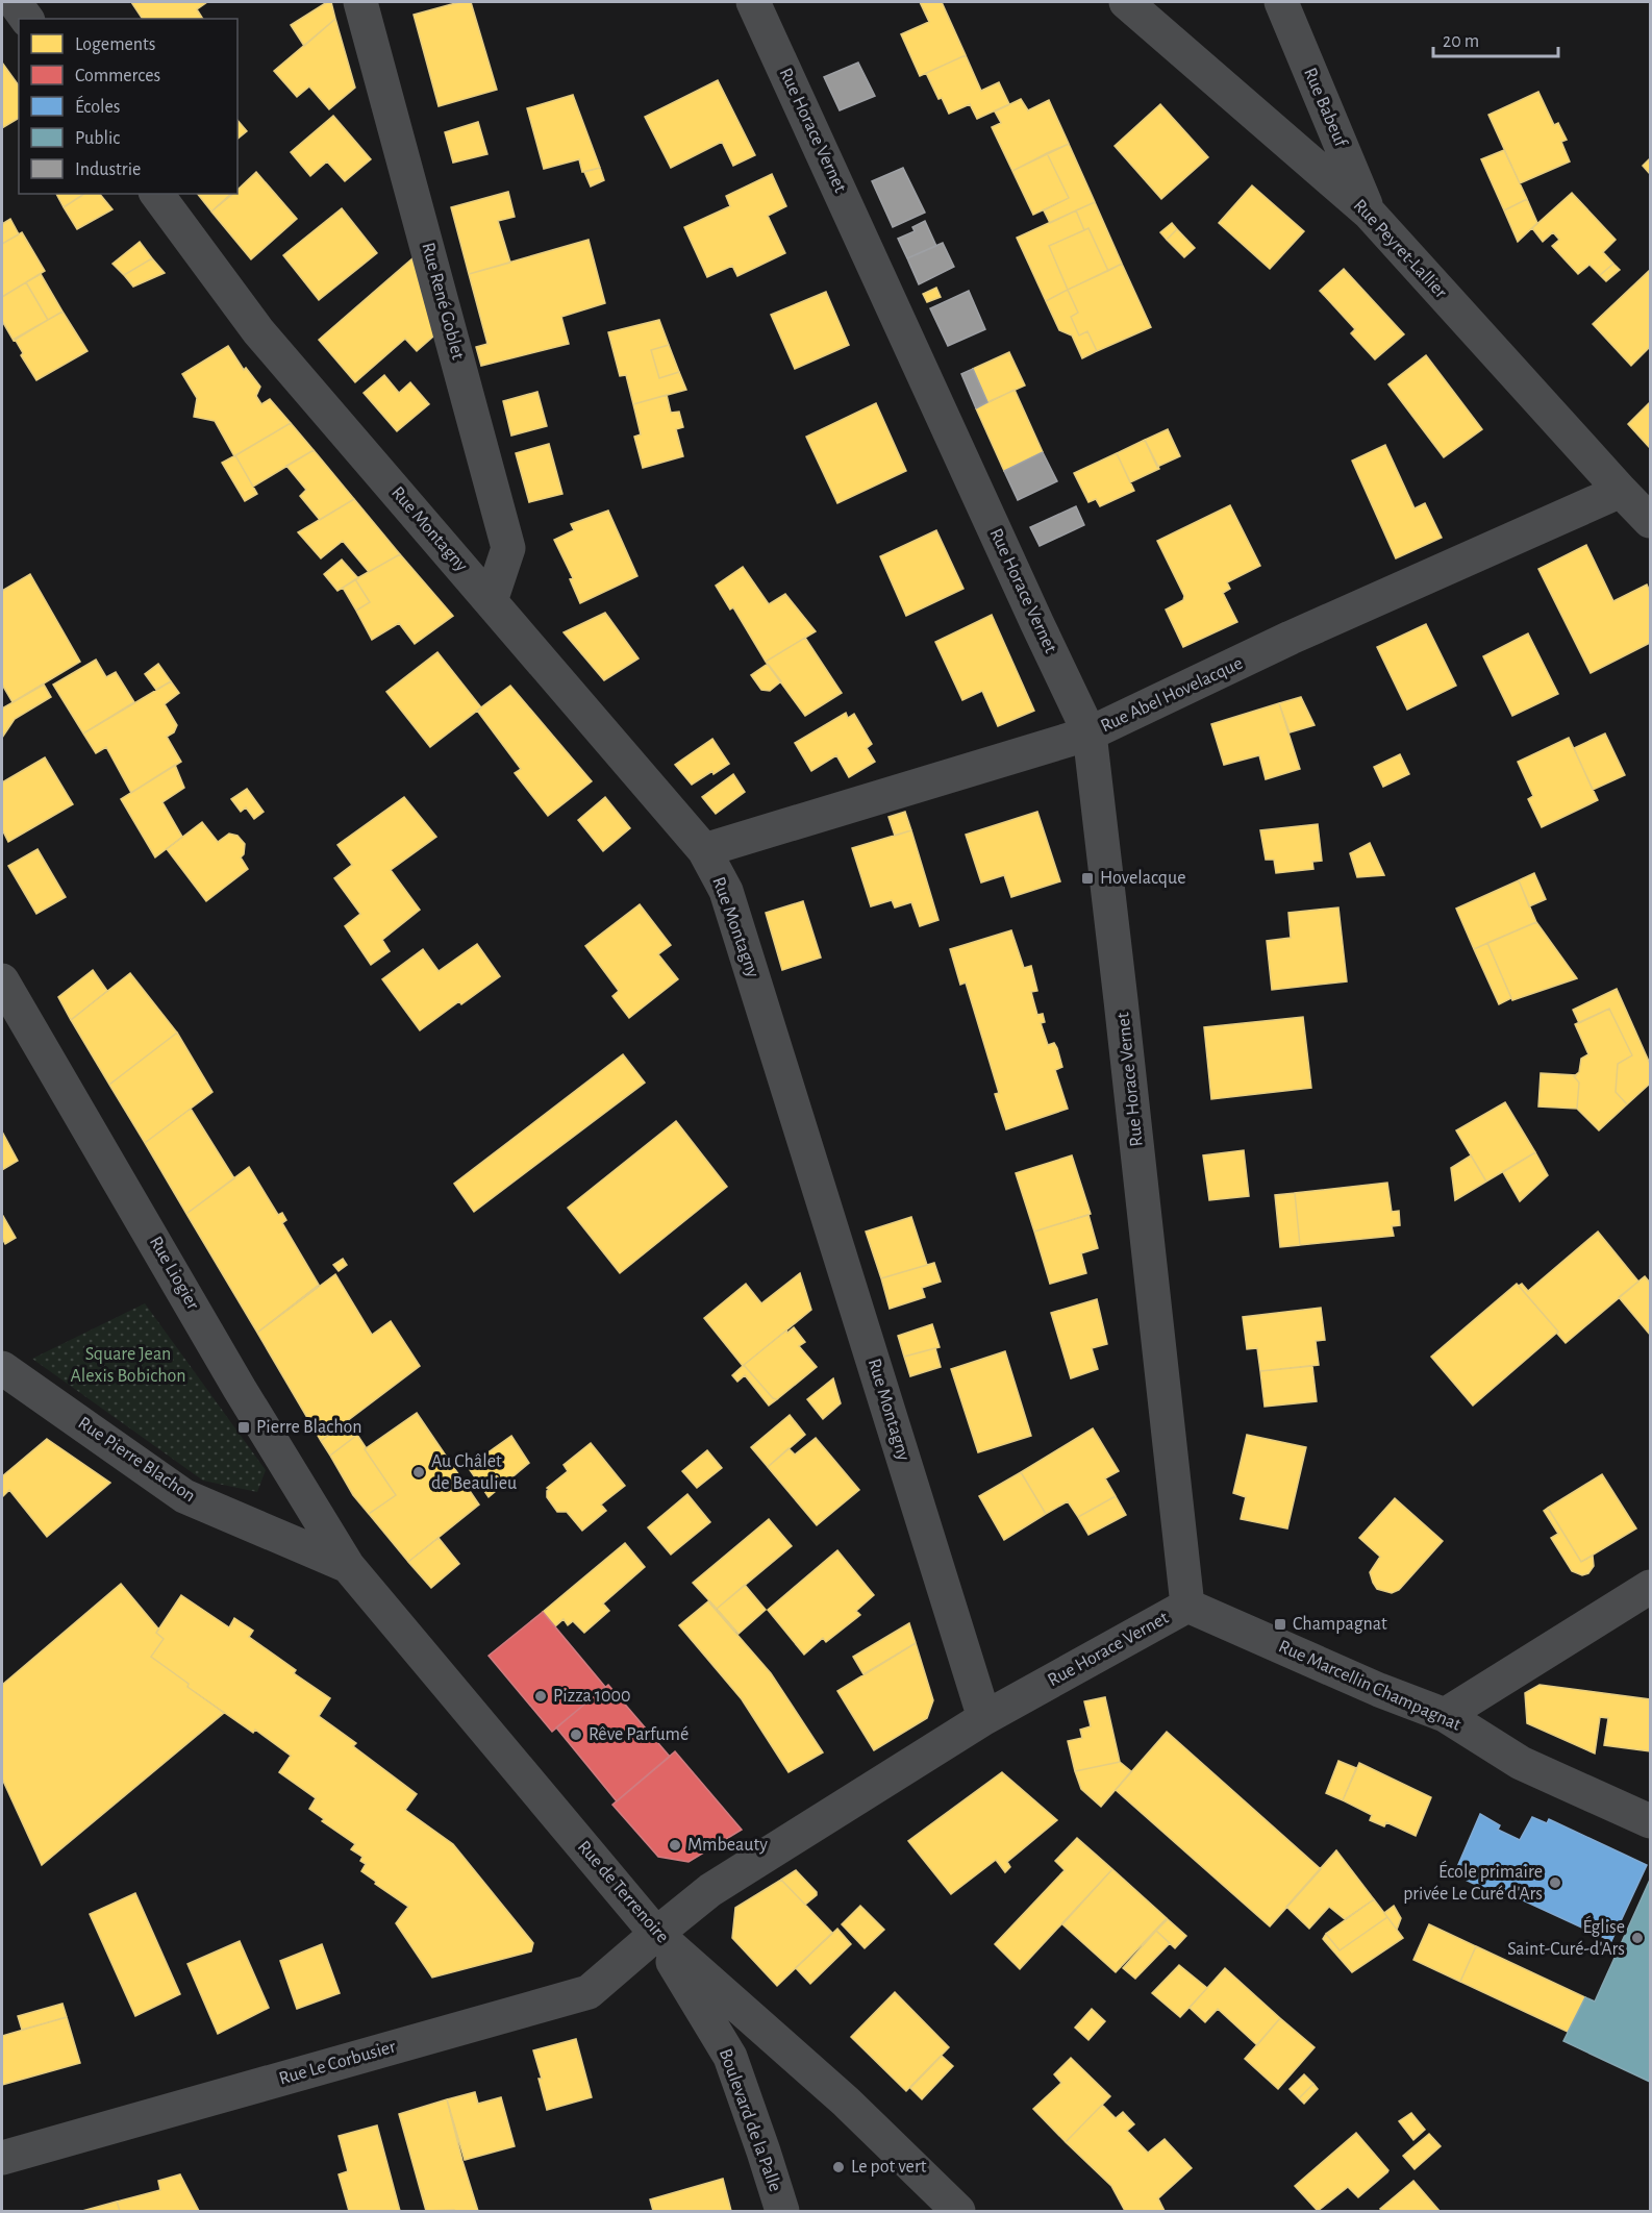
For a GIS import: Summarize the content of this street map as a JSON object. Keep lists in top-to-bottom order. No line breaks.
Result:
{"streets":{"street":["Rue Babeuf","Rue Horace Vernet","Rue Peyret-Lallier","Rue René Goblet","Rue Montagny","Rue Abel Hovelacque","Rue Liogier","Rue Pierre Blachon","Rue Marcellin Champagnat","Rue de Terrenoire","Rue Le Corbusier","Boulevard de la Palle"]},"crossings":[["Rue Babeuf","Rue Peyret-Lallier"],["Rue Horace Vernet","Rue Montagny"],["Rue Horace Vernet","Rue Abel Hovelacque"],["Rue Horace Vernet","Rue Marcellin Champagnat"],["Rue Horace Vernet","Rue de Terrenoire"],["Rue Horace Vernet","Rue Le Corbusier"],["Rue Horace Vernet","Boulevard de la Palle"],["Rue Peyret-Lallier","Rue Abel Hovelacque"],["Rue René Goblet","Rue Montagny"],["Rue Montagny","Rue Abel Hovelacque"],["Rue Liogier","Rue Pierre Blachon"],["Rue Liogier","Rue de Terrenoire"],["Rue Pierre Blachon","Rue de Terrenoire"],["Rue de Terrenoire","Rue Le Corbusier"],["Rue de Terrenoire","Boulevard de la Palle"],["Rue Le Corbusier","Boulevard de la Palle"]],"parks":["Square Jean Alexis Bobichon"],"places":{"transit":["Hovelacque","Pierre Blachon","Champagnat"],"other":["Au Châlet de Beaulieu","Pizza 1000","Rêve Parfumé","Mmbeauty","École primaire privée Le Curé d'Ars","Église Saint-Curé-d'Ars","Le pot vert"]},"legend":["Logements","Commerces","Écoles","Public","Industrie"],"scale_bar":"20 m"}
